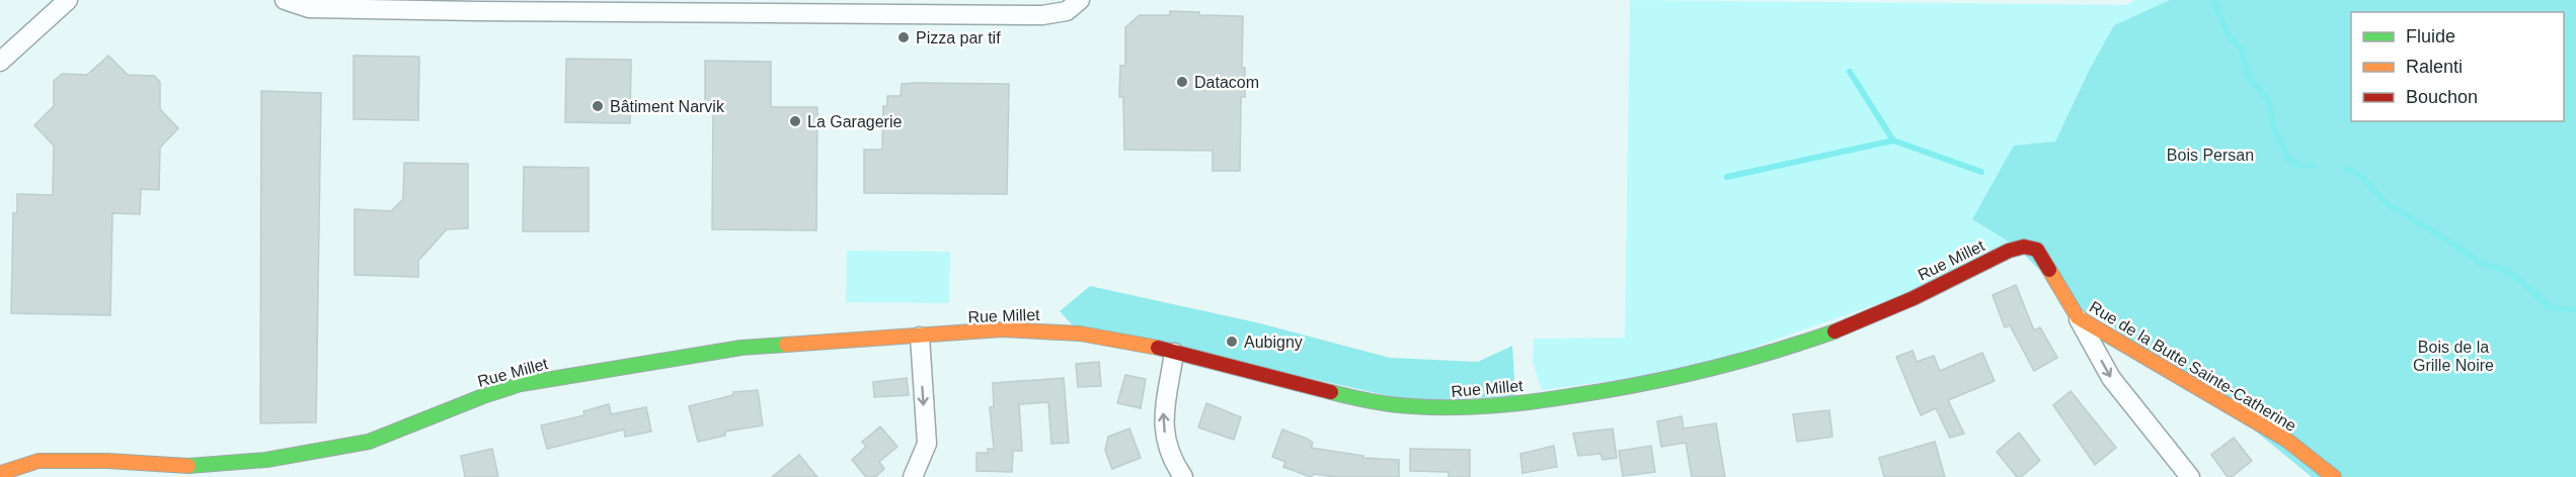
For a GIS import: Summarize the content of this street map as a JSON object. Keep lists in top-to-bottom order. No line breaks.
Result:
{"streets":{"street":["Rue Millet","Rue de la Butte Sainte-Catherine"]},"crossings":[["Rue Millet","Rue de la Butte Sainte-Catherine"]],"parks":["Bois Persan","Bois de la Grille Noire"],"places":["Pizza par tif","Datacom","Bâtiment Narvik","La Garagerie","Aubigny"],"legend":["Fluide","Ralenti","Bouchon"]}
